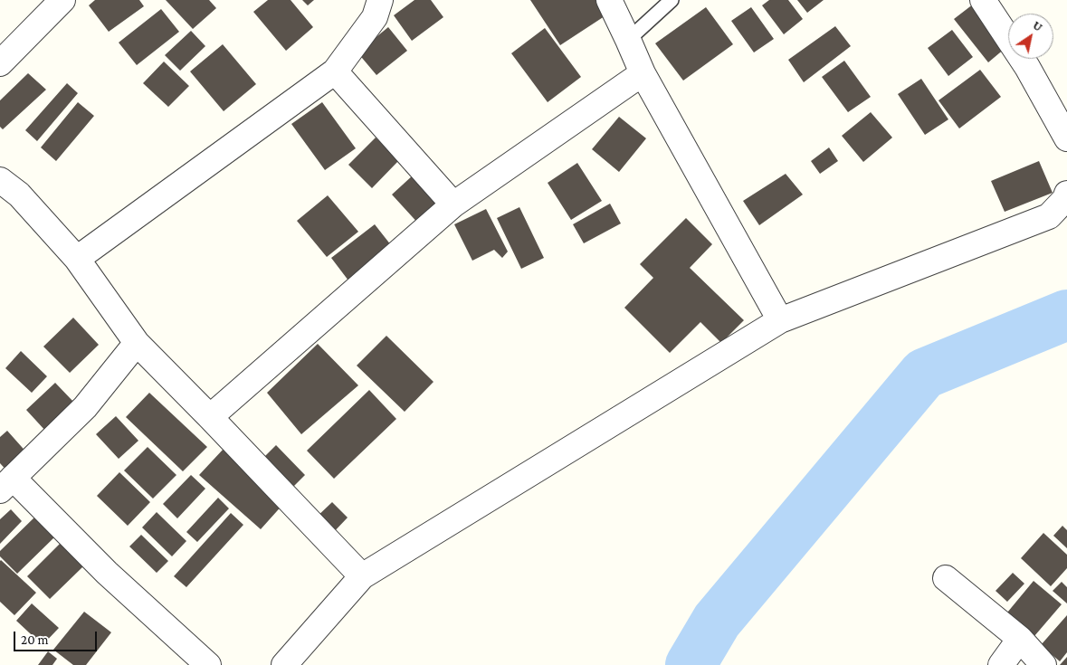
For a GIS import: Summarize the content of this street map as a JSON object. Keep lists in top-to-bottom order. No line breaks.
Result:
{"scale_bar":"20 m","north":"top right"}
